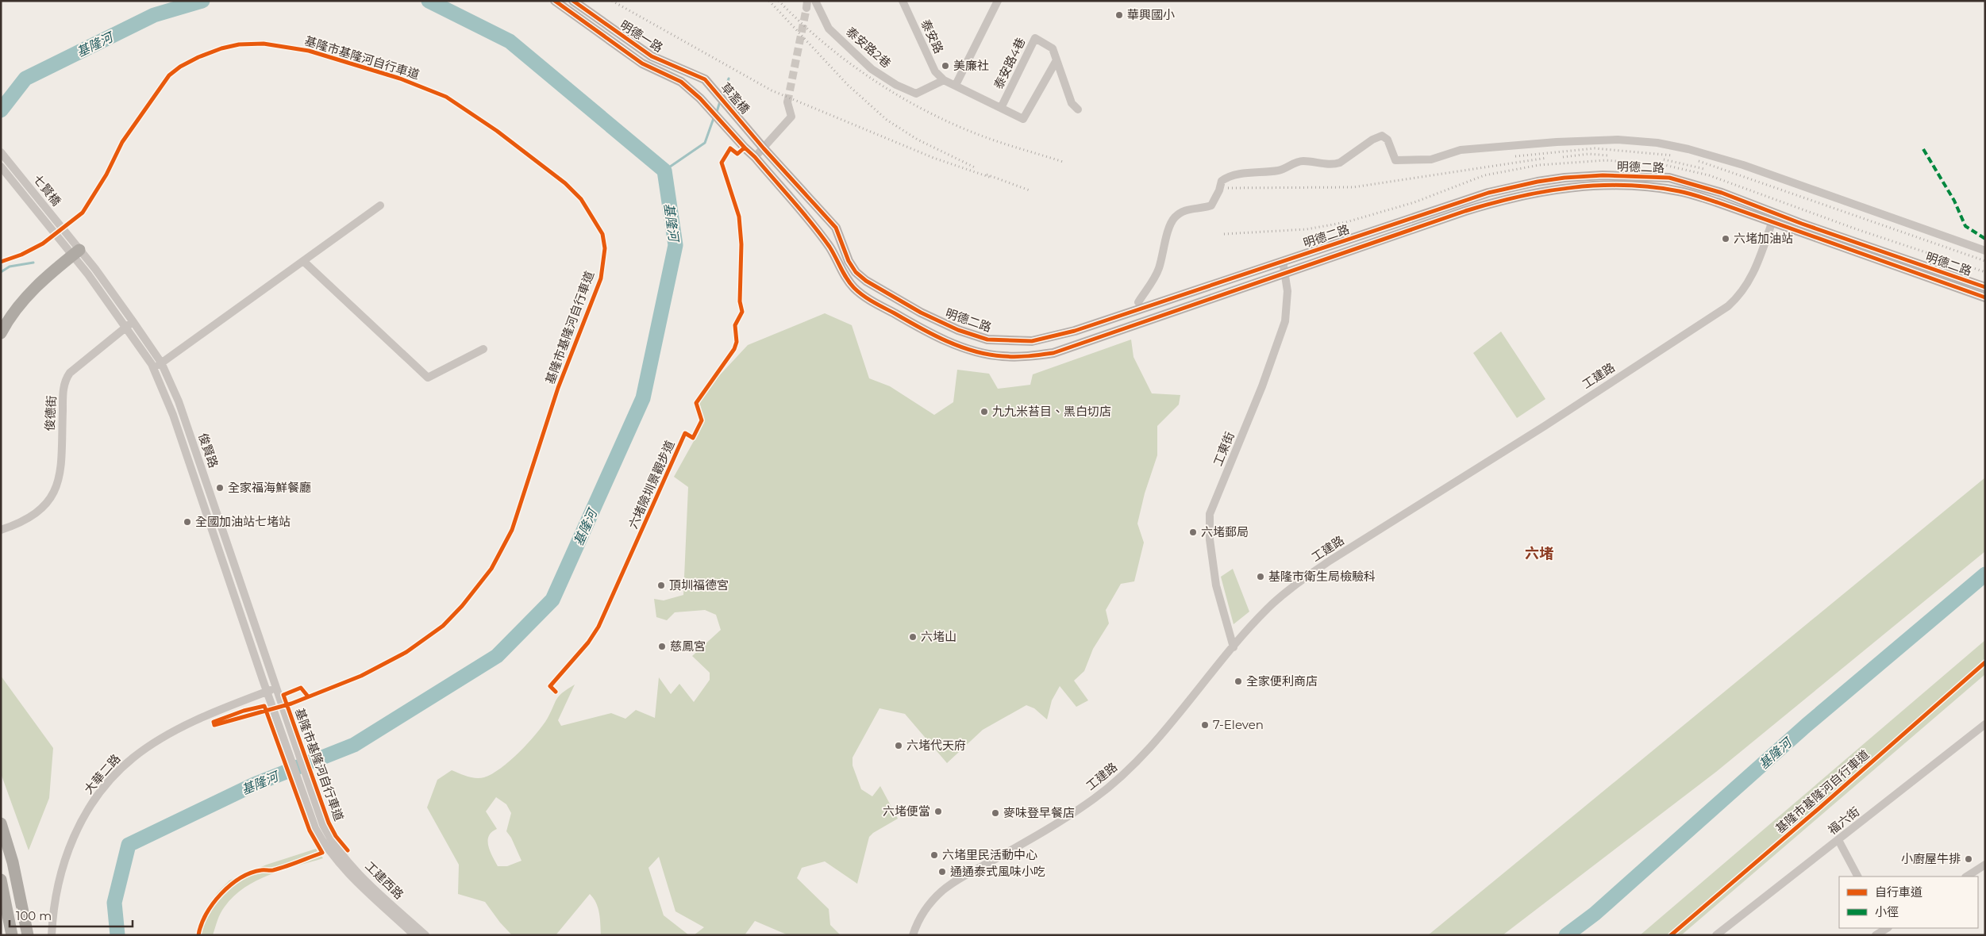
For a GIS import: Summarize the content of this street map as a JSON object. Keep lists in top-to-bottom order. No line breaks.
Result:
{"streets":{"main road":["明德一路","草濫橋","明德二路"],"street":["泰安路","泰安路2巷","泰安路4巷","七賢橋","工建路","俊德街","工東街","俊賢路","大華二路","福六街","工建西路"],"cycle path":["基隆市基隆河自行車道","六堵險圳景觀步道"]},"crossings":[["明德一路","草濫橋"],["明德一路","明德二路"],["泰安路","泰安路2巷"],["草濫橋","明德二路"],["明德二路","工建路"],["明德二路","工東街"],["七賢橋","俊賢路"],["工建路","工東街"],["俊德街","俊賢路"],["俊賢路","大華二路"],["俊賢路","工建西路"]],"districts":["六堵"],"water":["基隆河"],"places":["華興國小","美廉社","六堵加油站","九九米苔目、黑白切店","全家福海鮮餐廳","全國加油站七堵站","六堵郵局","基隆市衛生局檢驗科","頂圳福德宮","六堵山","慈鳳宮","全家便利商店","7-Eleven","六堵代天府","六堵便當","麥味登早餐店","六堵里民活動中心","小廚屋牛排","通通泰式風味小吃"],"legend":["自行車道","小徑"],"scale_bar":"100 m"}
